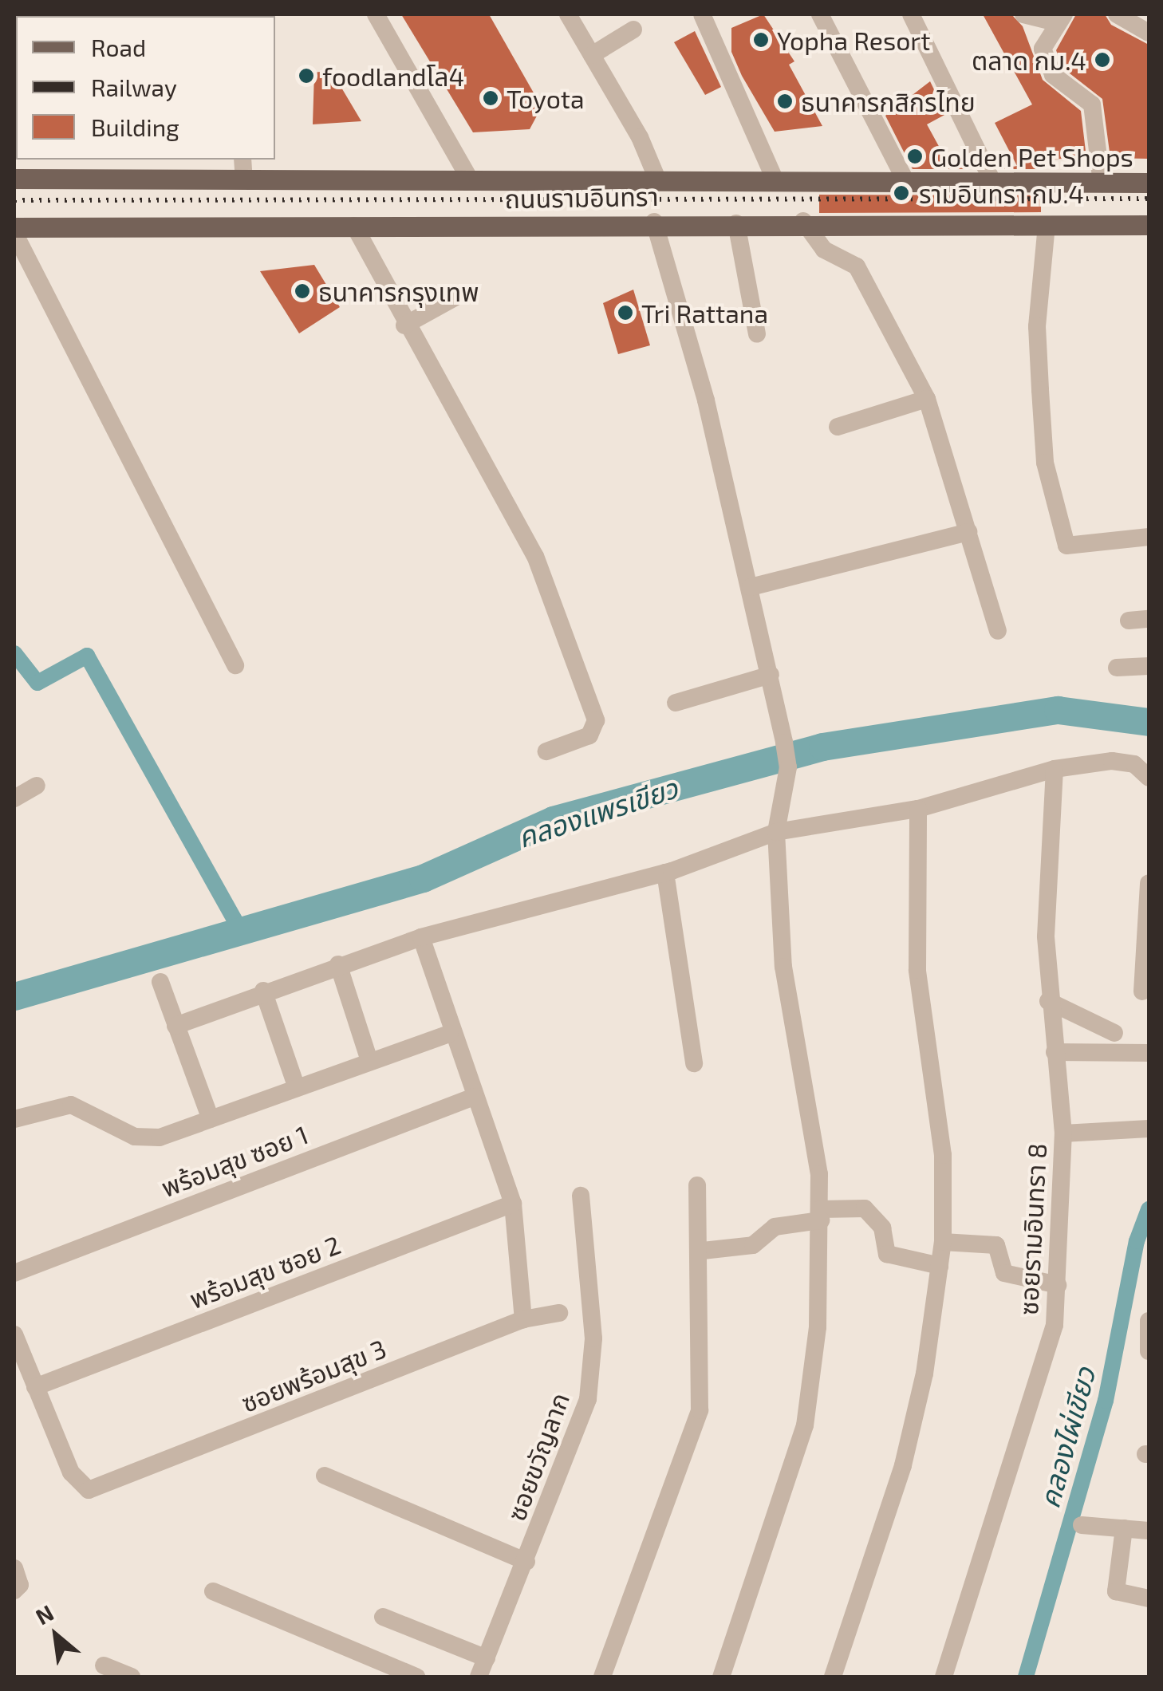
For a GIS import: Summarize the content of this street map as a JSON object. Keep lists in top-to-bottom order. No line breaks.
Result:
{"streets":{"main road":["ถนนรามอินทรา"],"street":["พร้อมสุข ซอย 1","ซอยรามอินทรา 8","พร้อมสุข ซอย 2","ซอยพร้อมสุข 3","ซอยขวัญลาก"]},"crossings":[["พร้อมสุข ซอย 2","ซอยพร้อมสุข 3"]],"water":["คลองแพรเขียว","คลองไผ่เขียว"],"places":["Yopha Resort","ตลาด กม.4","foodlandโล4","Toyota","ธนาคารกสิกรไทย","Golden Pet Shops","รามอินทรา กม.4","ธนาคารกรุงเทพ","Tri Rattana"],"legend":["Road","Railway","Building"],"north":"top left"}
